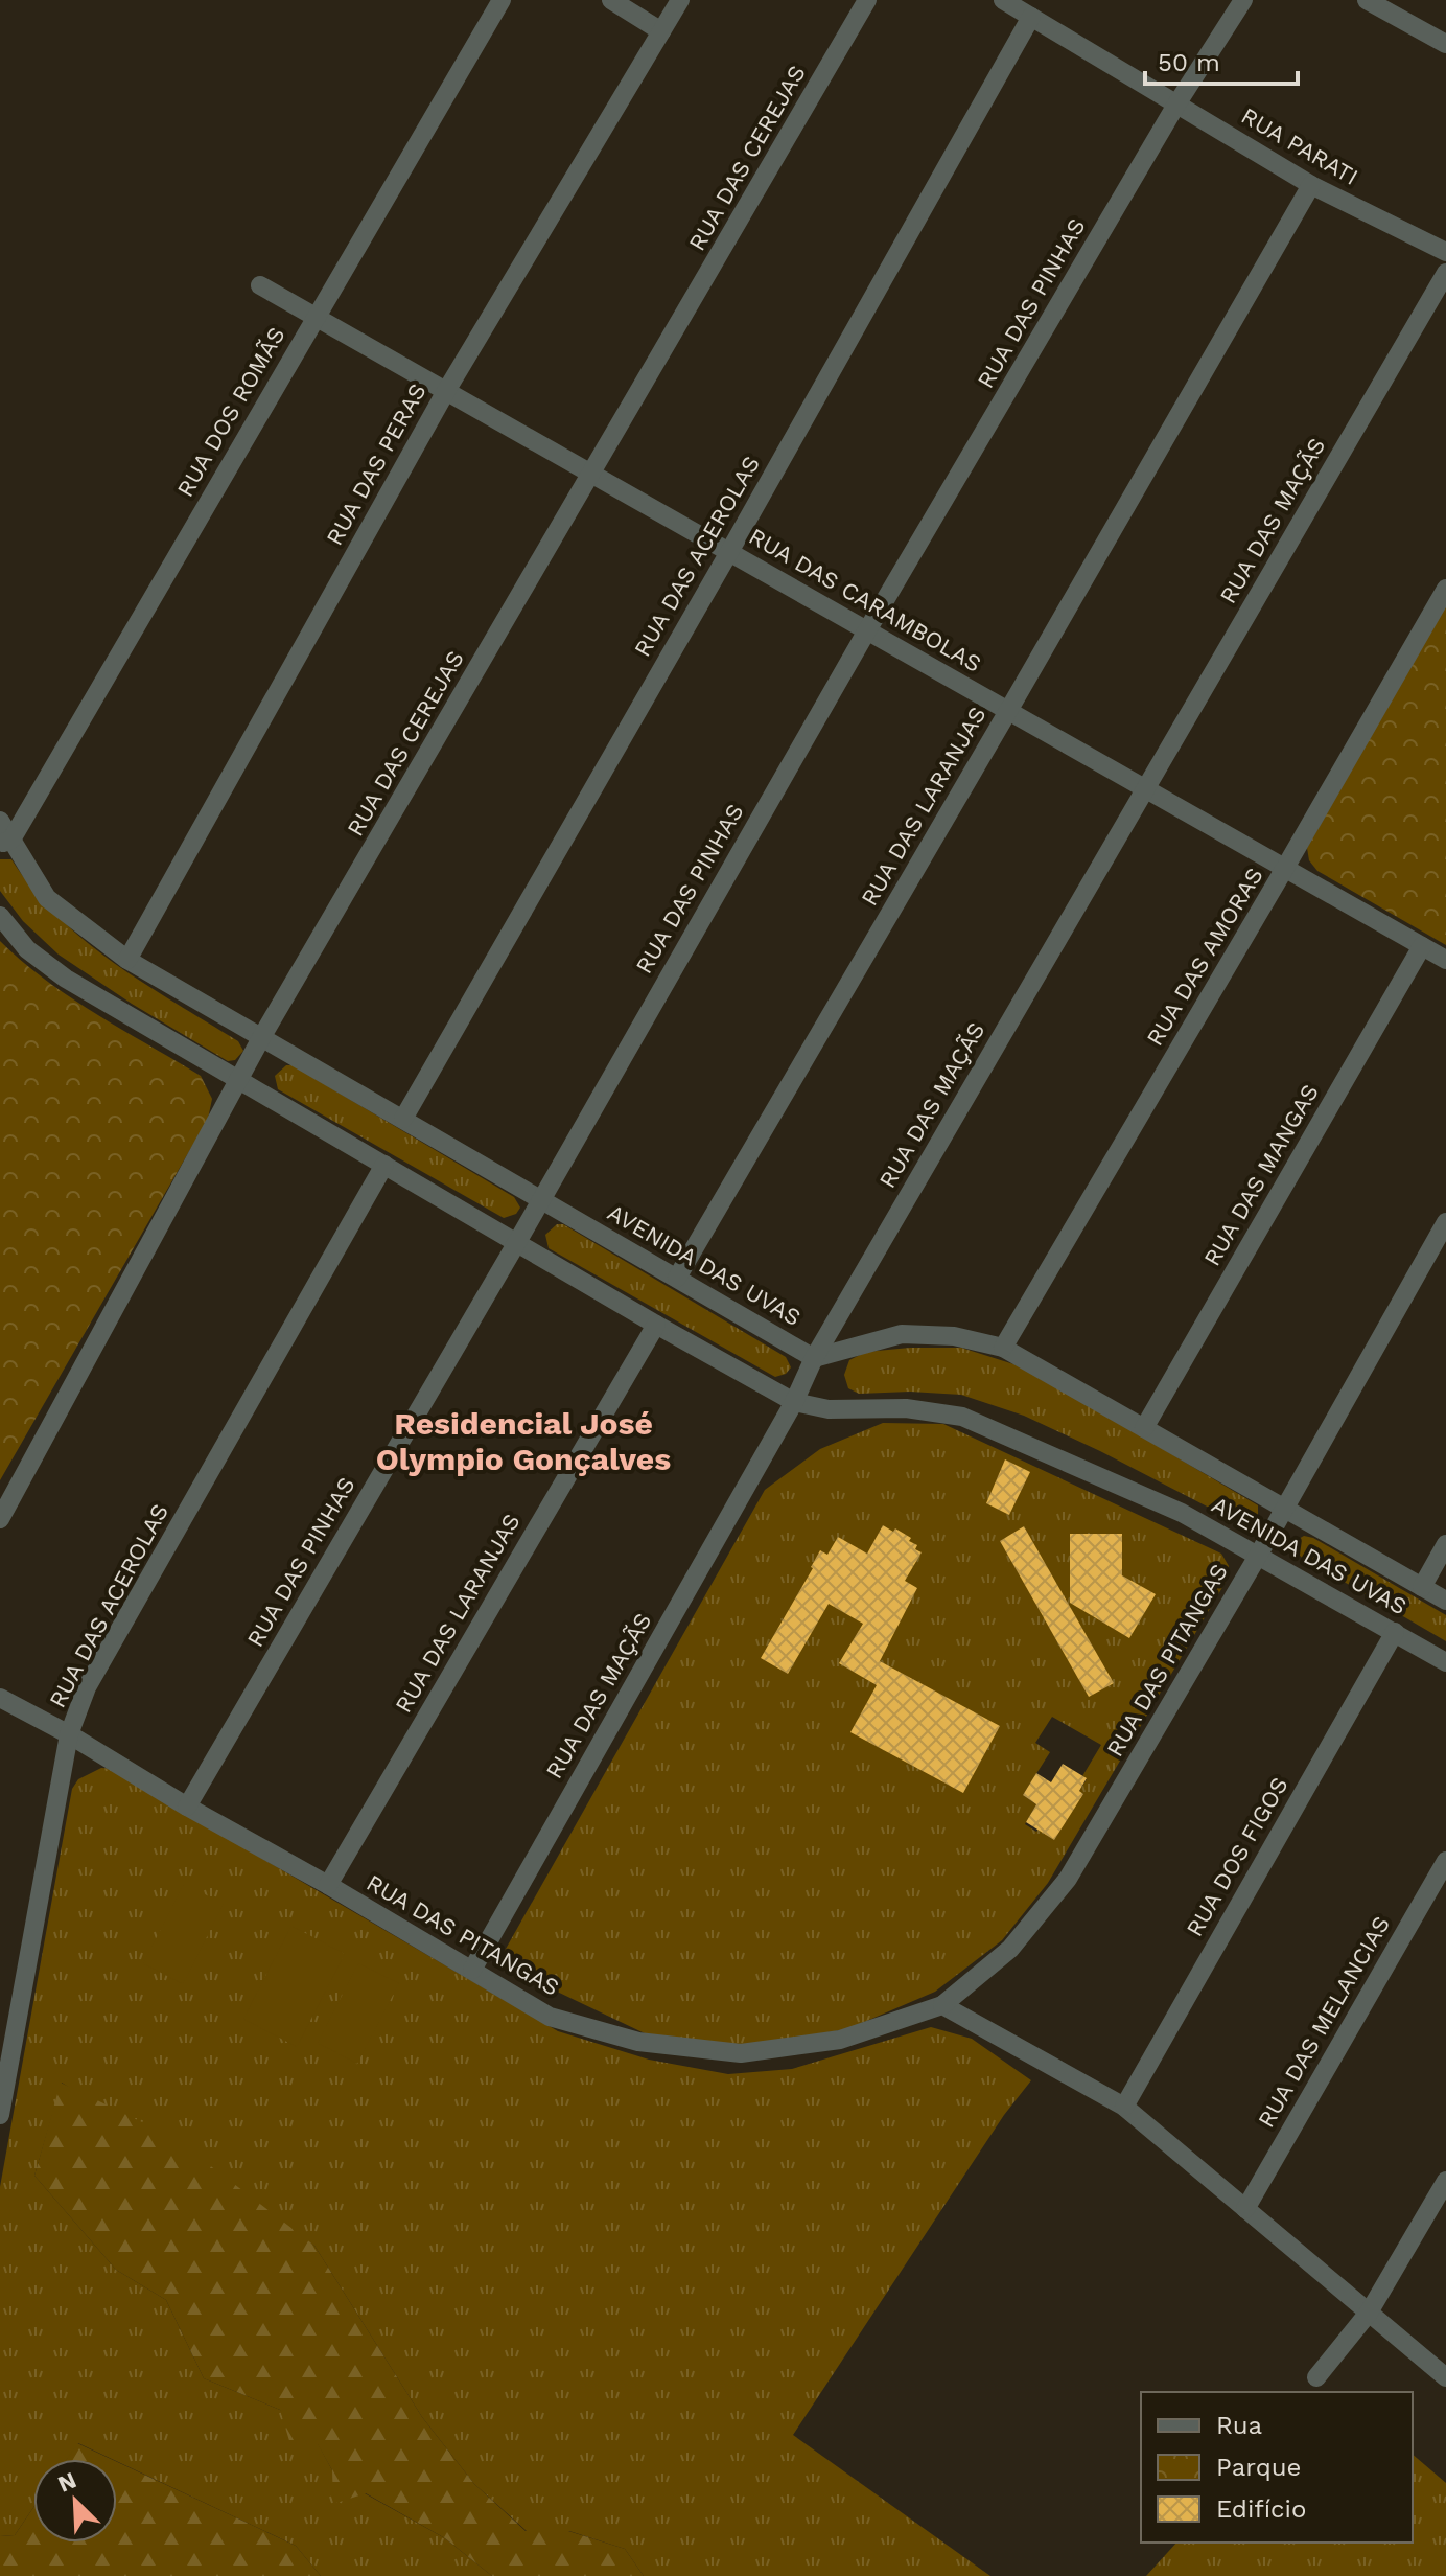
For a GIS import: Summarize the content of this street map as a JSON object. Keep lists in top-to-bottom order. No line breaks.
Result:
{"streets":{"street":["RUA PARATI","RUA DAS CEREJAS","RUA DAS PINHAS","RUA DOS ROMÃS","RUA DAS PERAS","RUA DAS MAÇÃS","RUA DAS ACEROLAS","RUA DAS CARAMBOLAS","RUA DAS LARANJAS","RUA DAS AMORAS","RUA DAS MANGAS","AVENIDA DAS UVAS","RUA DAS PITANGAS","RUA DOS FIGOS","RUA DAS MELANCIAS"]},"crossings":[["RUA PARATI","RUA DAS PINHAS"],["RUA PARATI","RUA DAS ACEROLAS"],["RUA PARATI","RUA DAS LARANJAS"],["RUA DAS CEREJAS","RUA DAS CARAMBOLAS"],["RUA DAS CEREJAS","AVENIDA DAS UVAS"],["RUA DAS PINHAS","RUA DAS CARAMBOLAS"],["RUA DAS PINHAS","AVENIDA DAS UVAS"],["RUA DAS PINHAS","RUA DAS PITANGAS"],["RUA DOS ROMÃS","RUA DAS CARAMBOLAS"],["RUA DOS ROMÃS","AVENIDA DAS UVAS"],["RUA DAS PERAS","RUA DAS CARAMBOLAS"],["RUA DAS PERAS","AVENIDA DAS UVAS"],["RUA DAS MAÇÃS","RUA DAS CARAMBOLAS"],["RUA DAS MAÇÃS","AVENIDA DAS UVAS"],["RUA DAS MAÇÃS","RUA DAS PITANGAS"],["RUA DAS ACEROLAS","RUA DAS CARAMBOLAS"],["RUA DAS ACEROLAS","AVENIDA DAS UVAS"],["RUA DAS ACEROLAS","RUA DAS PITANGAS"],["RUA DAS CARAMBOLAS","RUA DAS LARANJAS"],["RUA DAS CARAMBOLAS","RUA DAS AMORAS"],["RUA DAS CARAMBOLAS","RUA DAS MANGAS"],["RUA DAS LARANJAS","AVENIDA DAS UVAS"],["RUA DAS LARANJAS","RUA DAS PITANGAS"],["RUA DAS AMORAS","AVENIDA DAS UVAS"],["RUA DAS MANGAS","AVENIDA DAS UVAS"],["AVENIDA DAS UVAS","RUA DAS PITANGAS"],["AVENIDA DAS UVAS","RUA DOS FIGOS"]],"districts":["Residencial José Olympio Gonçalves"],"legend":["Rua","Parque","Edifício"],"scale_bar":"50 m","north":"top left"}
